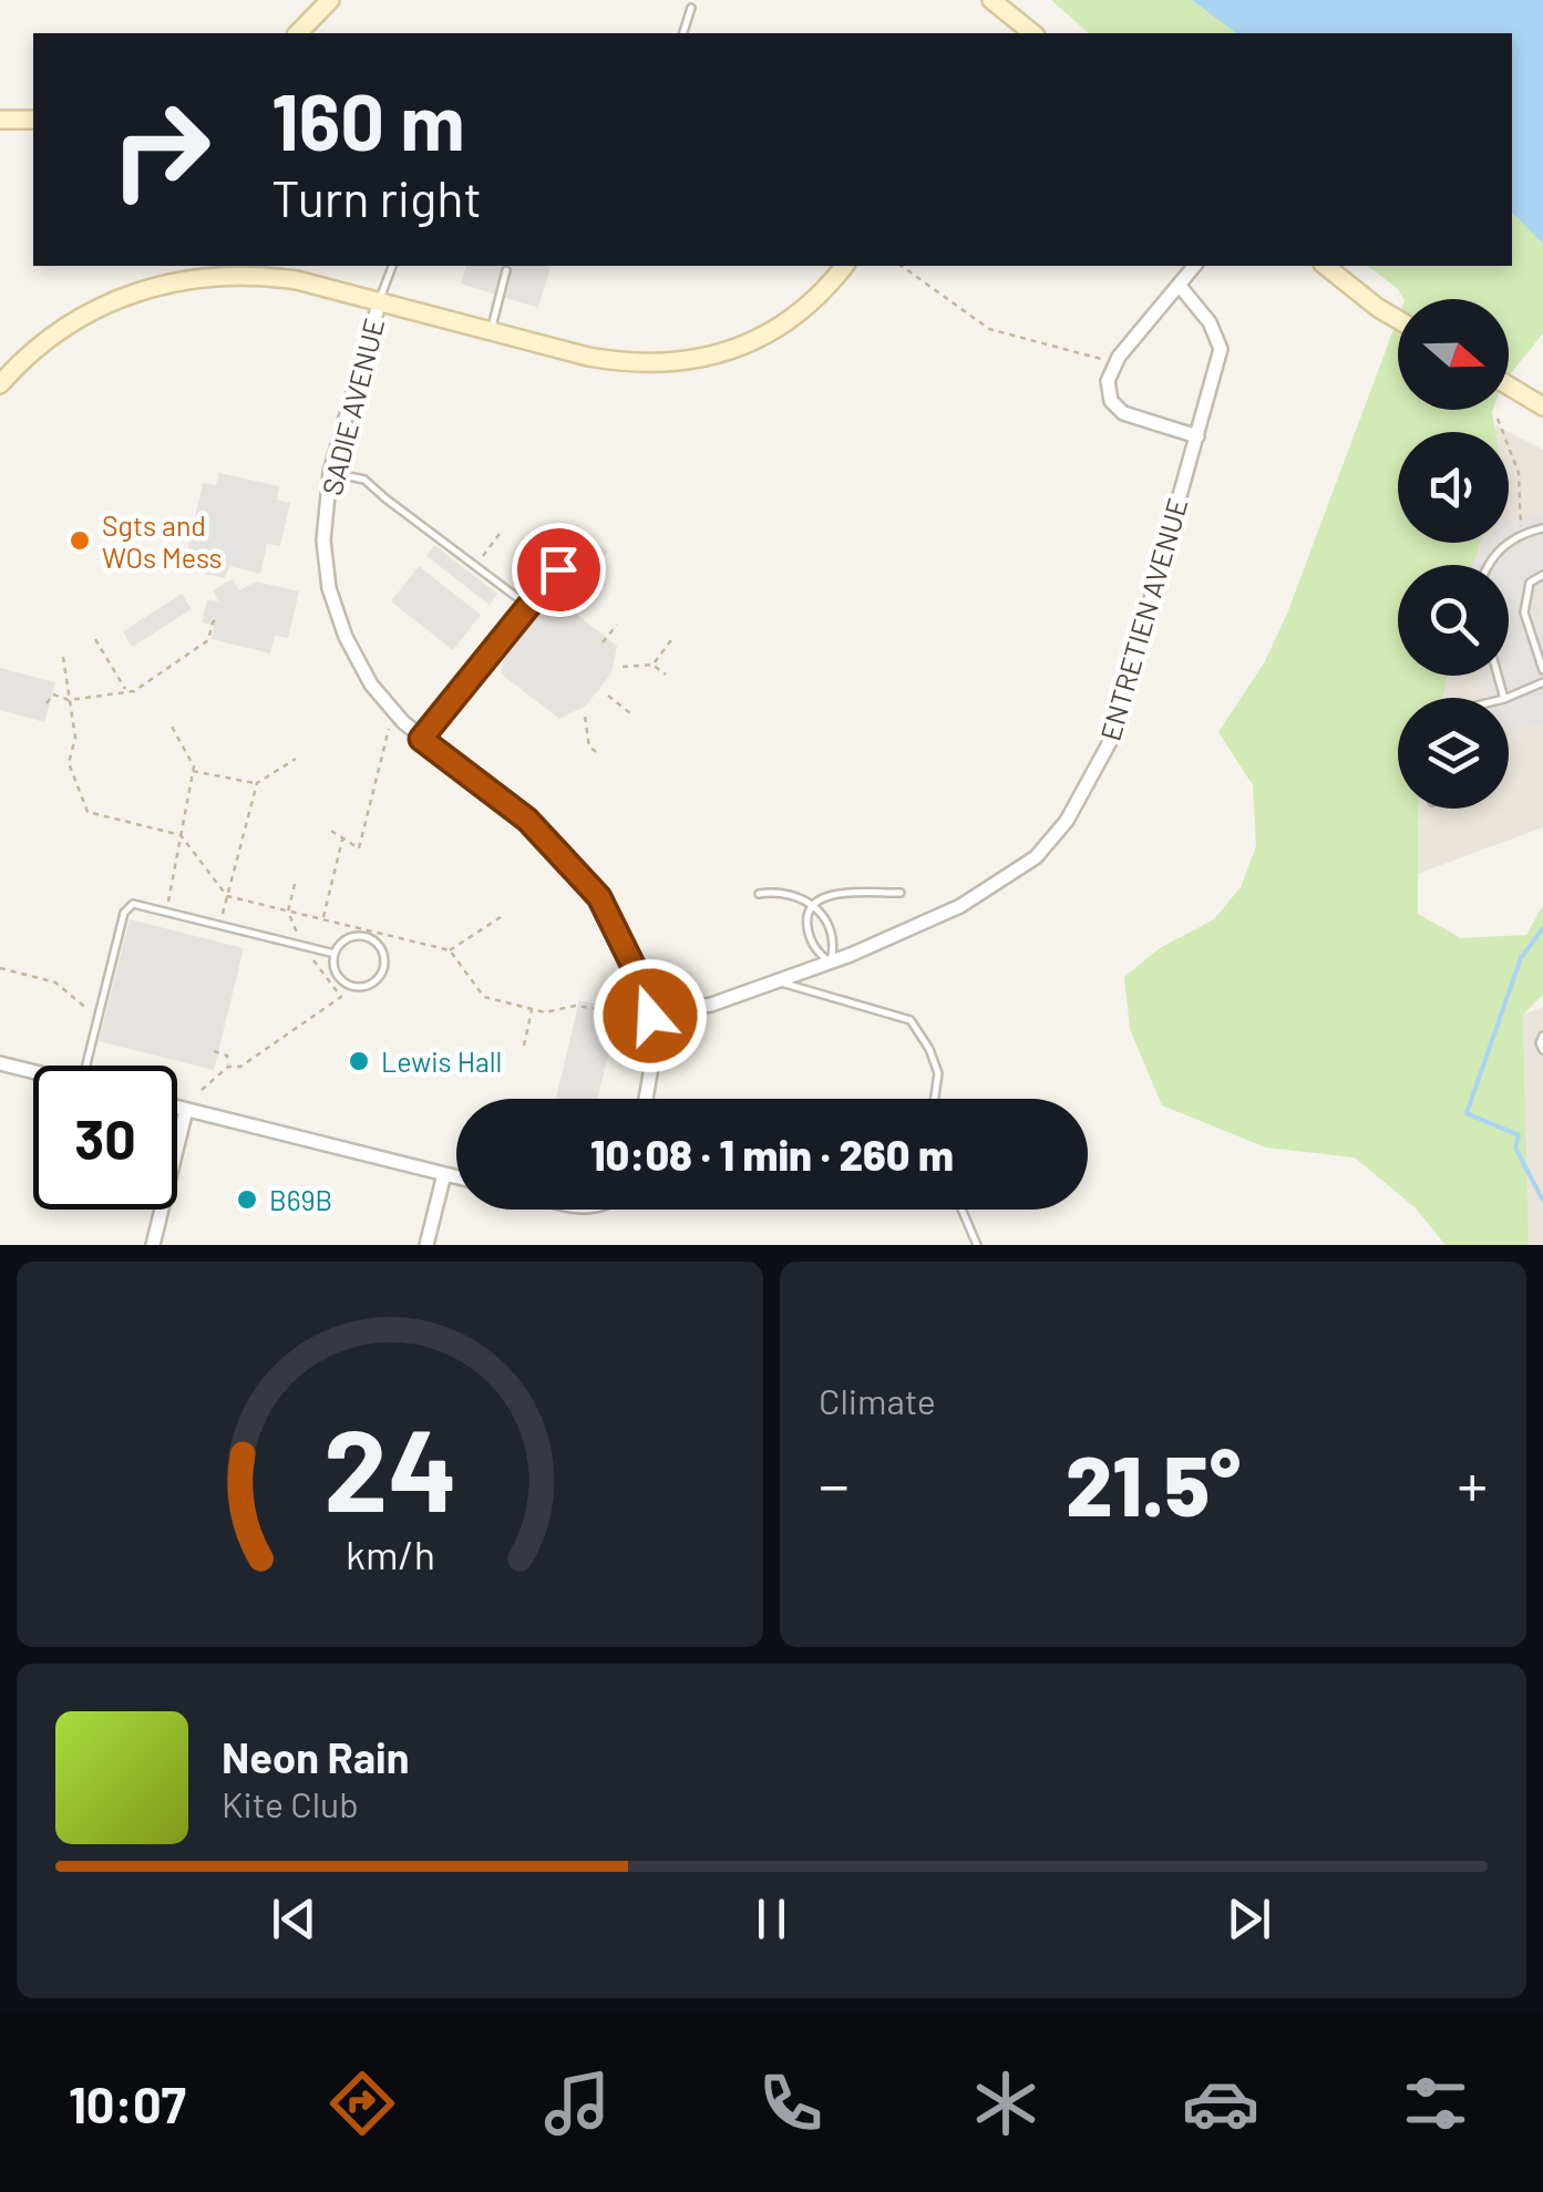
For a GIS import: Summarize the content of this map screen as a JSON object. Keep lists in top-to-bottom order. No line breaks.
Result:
{"streets":{"street":["SADIE AVENUE","ENTRETIEN AVENUE"]},"places":["Sgts and WOs Mess","Lewis Hall","B69B"],"north":"right","page":{"turn":["160 m","Turn right"],"limit":"30","trip":"10:08 · 1 min · 260 m","tile":"Climate","heat":["−","21.5°","+"],"song":["Neon Rain","Kite Club"],"tabs":"10:07","gauge":["24","km/h"]}}
